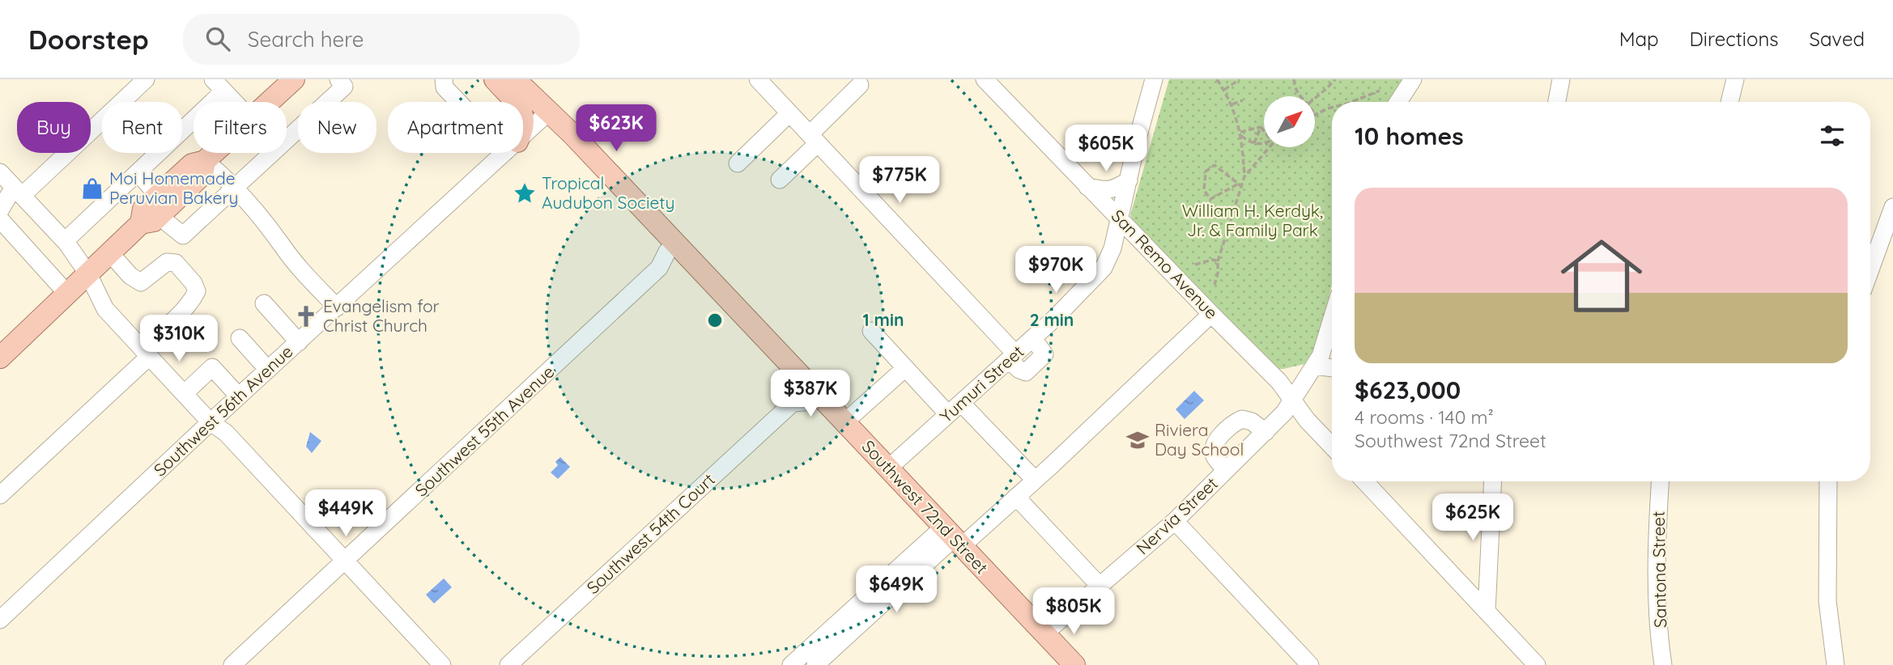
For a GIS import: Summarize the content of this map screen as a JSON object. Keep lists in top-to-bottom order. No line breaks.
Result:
{"streets":{"main road":["Southwest 72nd Street"],"street":["San Remo Avenue","Yumuri Street","Southwest 56th Avenue","Southwest 55th Avenue","Nervia Street","Southwest 54th Court","Santona Street"]},"crossings":[["San Remo Avenue","Yumuri Street"],["San Remo Avenue","Nervia Street"],["Yumuri Street","Southwest 72nd Street"],["Southwest 56th Avenue","Southwest 72nd Street"],["Southwest 55th Avenue","Southwest 72nd Street"],["Southwest 72nd Street","Nervia Street"],["Southwest 72nd Street","Southwest 54th Court"]],"parks":["William H. Kerdyk, Jr. & Family Park"],"places":{"shop":["Moi Homemade Peruvian Bakery"],"place":["Tropical Audubon Society"],"church":["Evangelism for Christ Church"],"school or university":["Riviera Day School"]},"north":"top right","page":{"header":"Doorstep","search":"Search here","nav":["Map","Directions","Saved"],"chip":["Buy","Rent","Filters","New","Apartment"],"heading":"10 homes","price":["$623K","$605K","$775K","$970K","$310K","$387K","$449K","$625K","$649K","$805K"],"list":[{"name":"$623,000","note":"4 rooms · 140 m² · Southwest 72nd Street"}]},"rings":["1 min","2 min"]}
